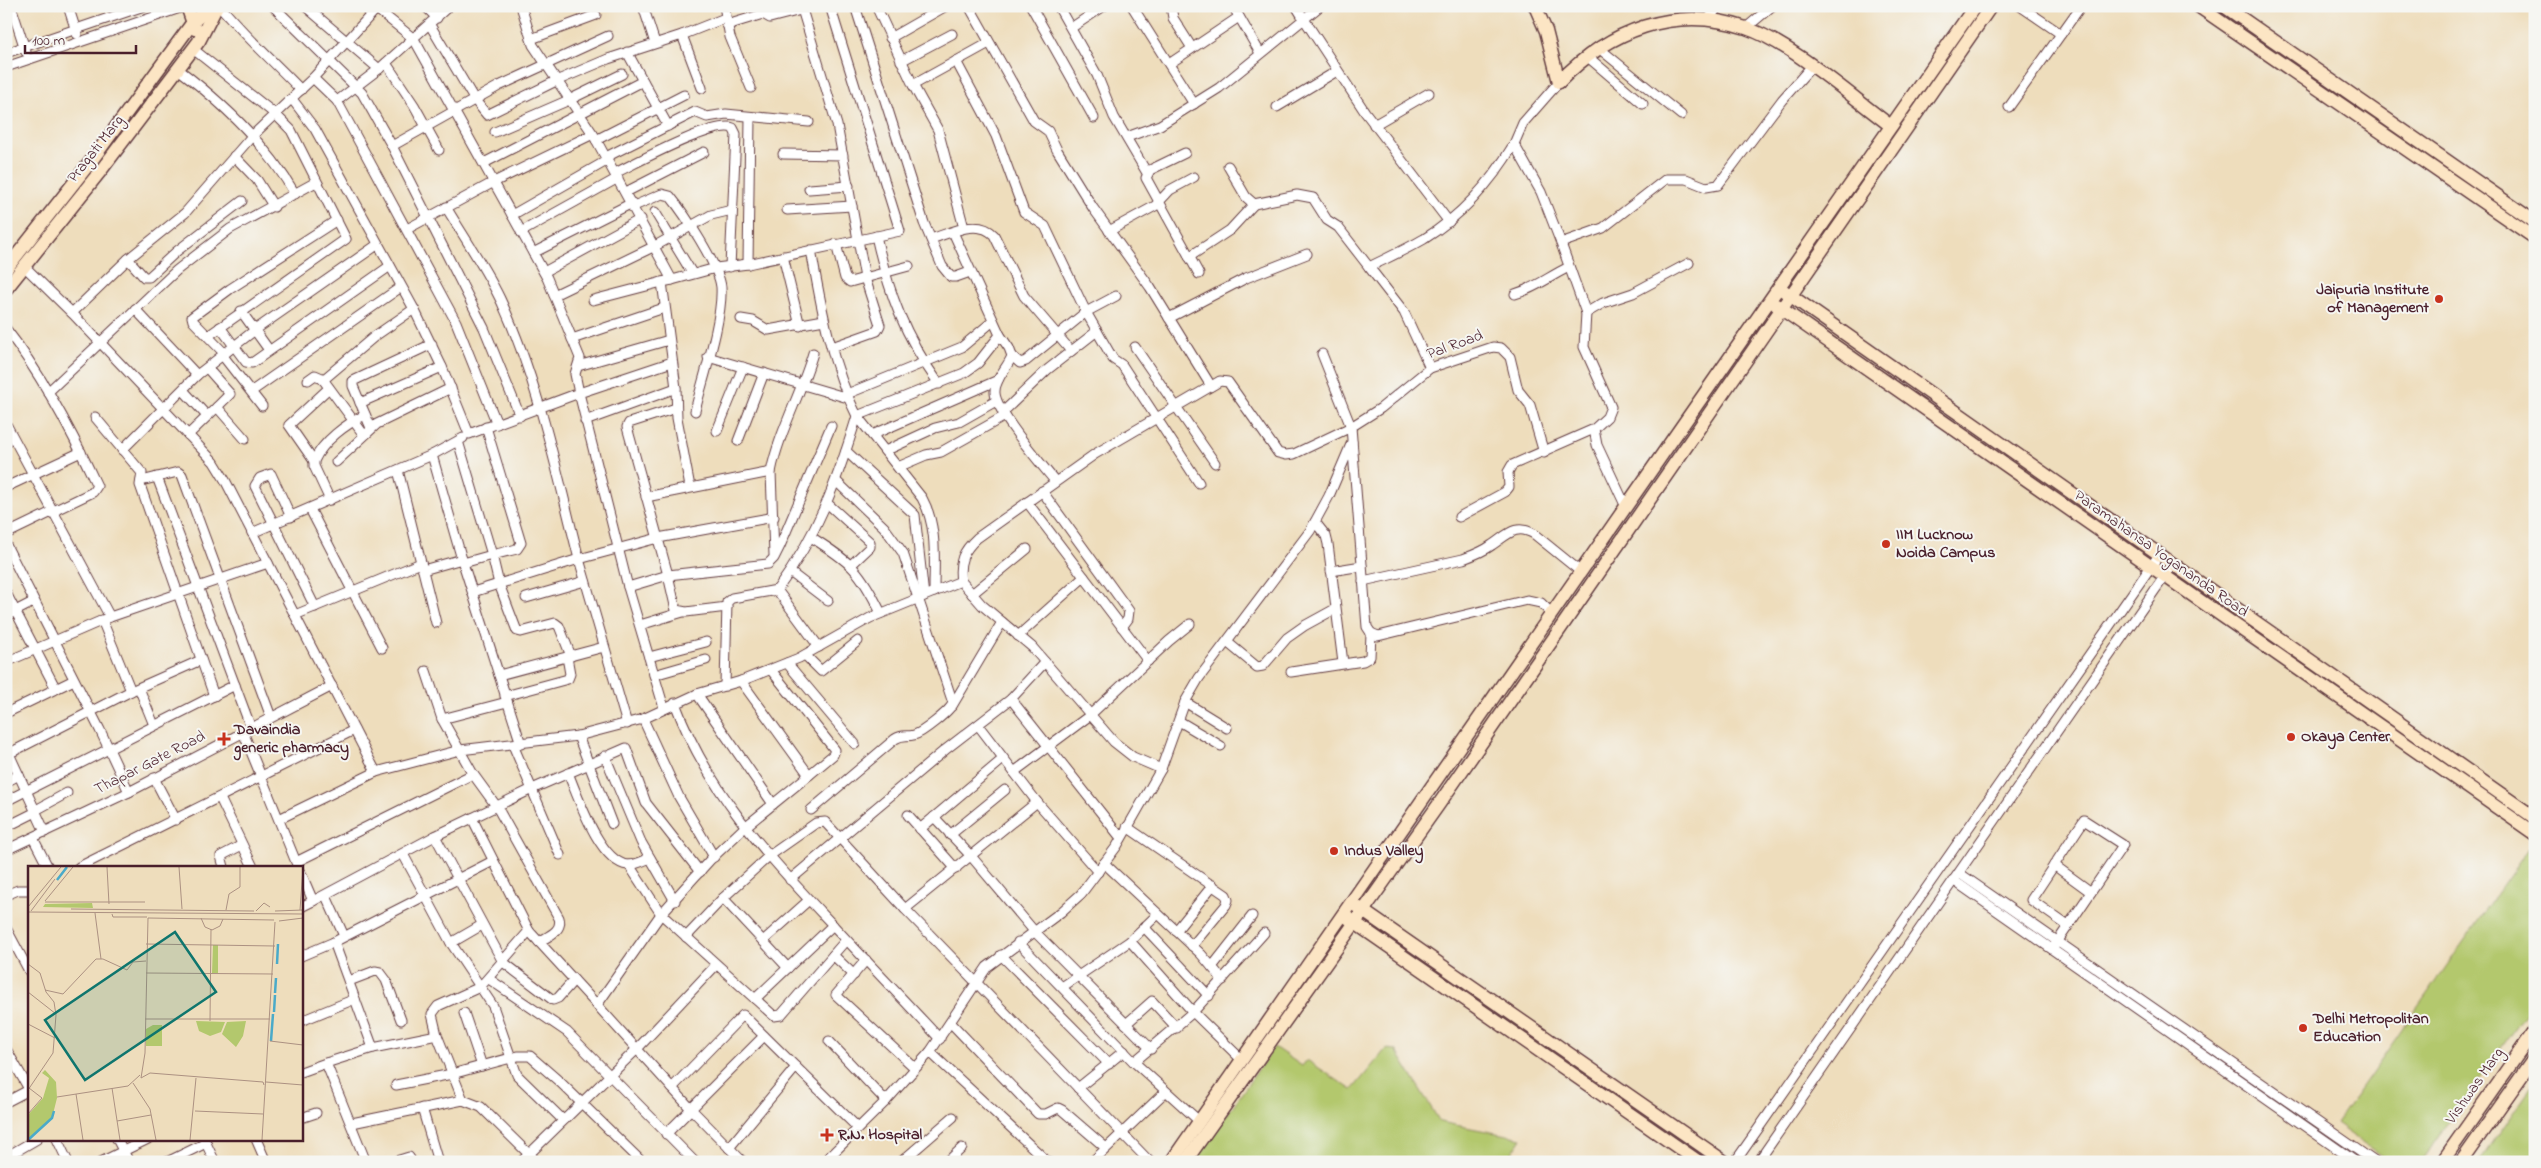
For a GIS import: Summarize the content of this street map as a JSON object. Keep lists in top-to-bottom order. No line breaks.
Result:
{"streets":{"street":["Pragati Marg","Pal Road","Paramahansa Yogananda Road","Thapar Gate Road","Vishwas Marg"]},"places":{"other":["Jaipuria Institute of Management","IIM Lucknow Noida Campus","Okaya Center","Indus Valley","Delhi Metropolitan Education"],"health":["Davaindia generic pharmacy","R.N. Hospital"]},"scale_bar":"100 m"}
